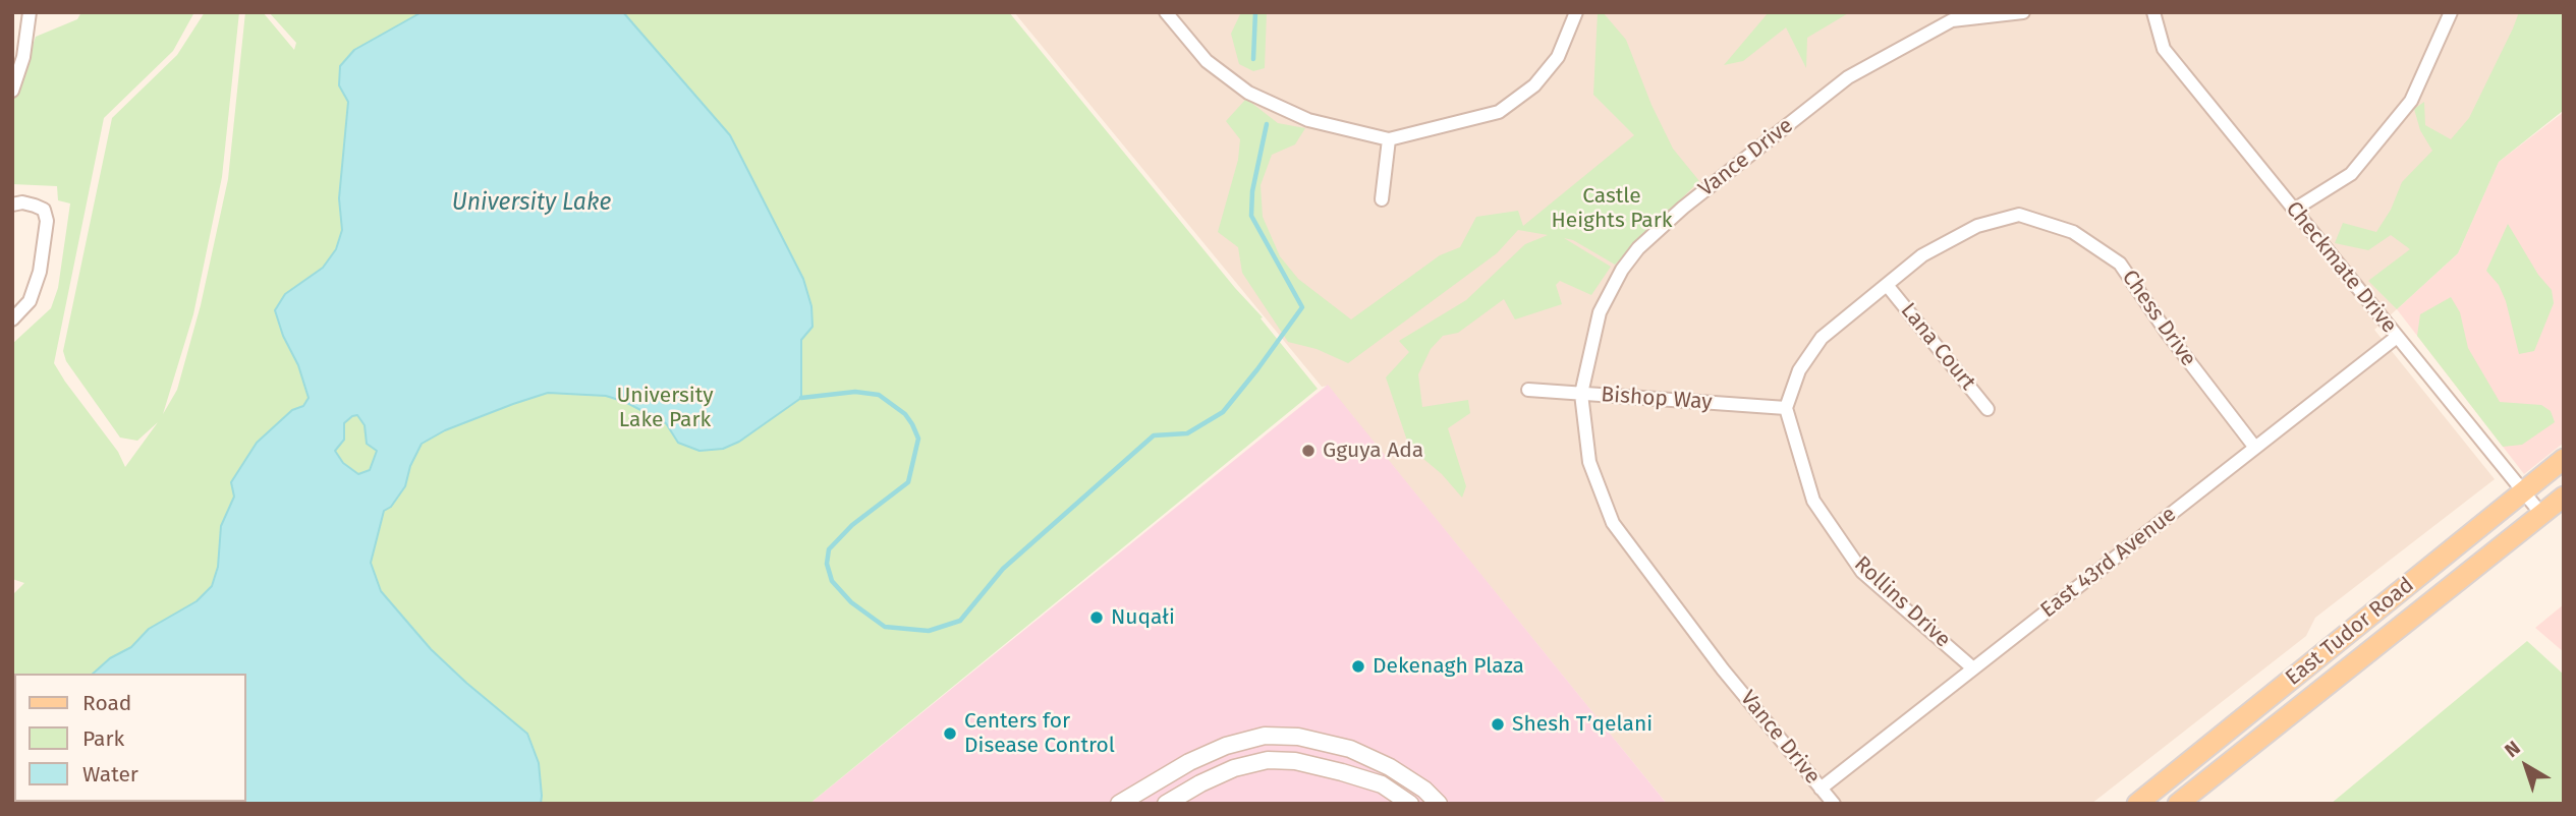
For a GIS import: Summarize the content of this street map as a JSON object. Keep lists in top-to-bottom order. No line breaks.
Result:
{"streets":{"main road":["East Tudor Road"],"street":["Vance Drive","Checkmate Drive","Chess Drive","Lana Court","Bishop Way","East 43rd Avenue","Rollins Drive"]},"crossings":[["Vance Drive","Bishop Way"],["Vance Drive","East 43rd Avenue"],["Checkmate Drive","East 43rd Avenue"],["Checkmate Drive","East Tudor Road"],["Chess Drive","Lana Court"],["Chess Drive","East 43rd Avenue"],["Bishop Way","Rollins Drive"],["East 43rd Avenue","Rollins Drive"]],"water":["University Lake"],"parks":["Castle Heights Park","University Lake Park"],"places":["Gguya Ada","Nuqałi","Dekenagh Plaza","Shesh T’qelani","Centers for Disease Control"],"legend":["Road","Park","Water"],"north":"top left"}
